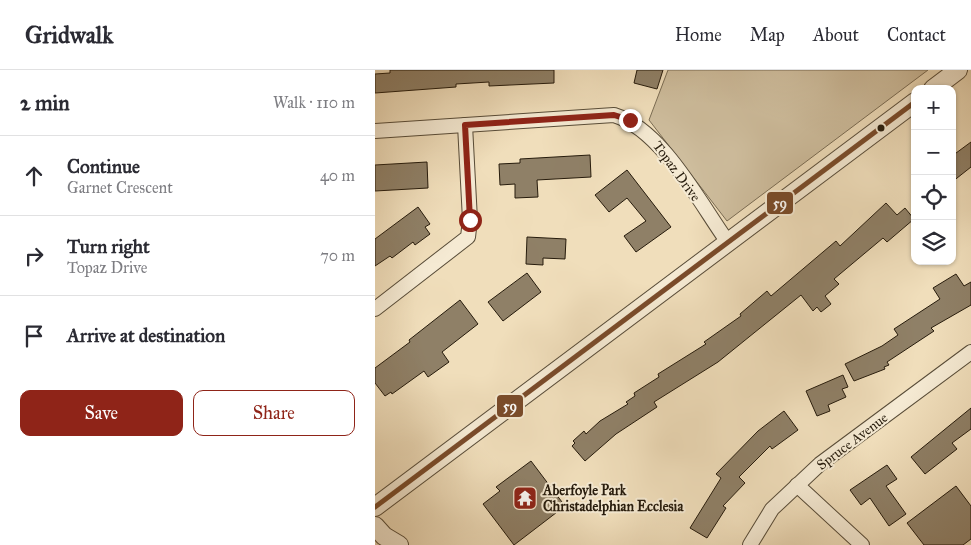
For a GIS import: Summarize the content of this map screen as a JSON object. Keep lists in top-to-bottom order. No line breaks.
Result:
{"streets":{"street":["Topaz Drive","Spruce Avenue"]},"places":{"temple":["Aberfoyle Park Christadelphian Ecclesia"]},"lines":["transit line 59"],"page":{"header":"Gridwalk","nav":["Home","Map","About","Contact"],"heading":["2 min","Walk · 110 m"],"map_buttons":["+","−"],"list":[["Continue","Garnet Crescent","40 m"],["Turn right","Topaz Drive","70 m"],"Arrive at destination"],"buttons":["Save","Share"]}}
